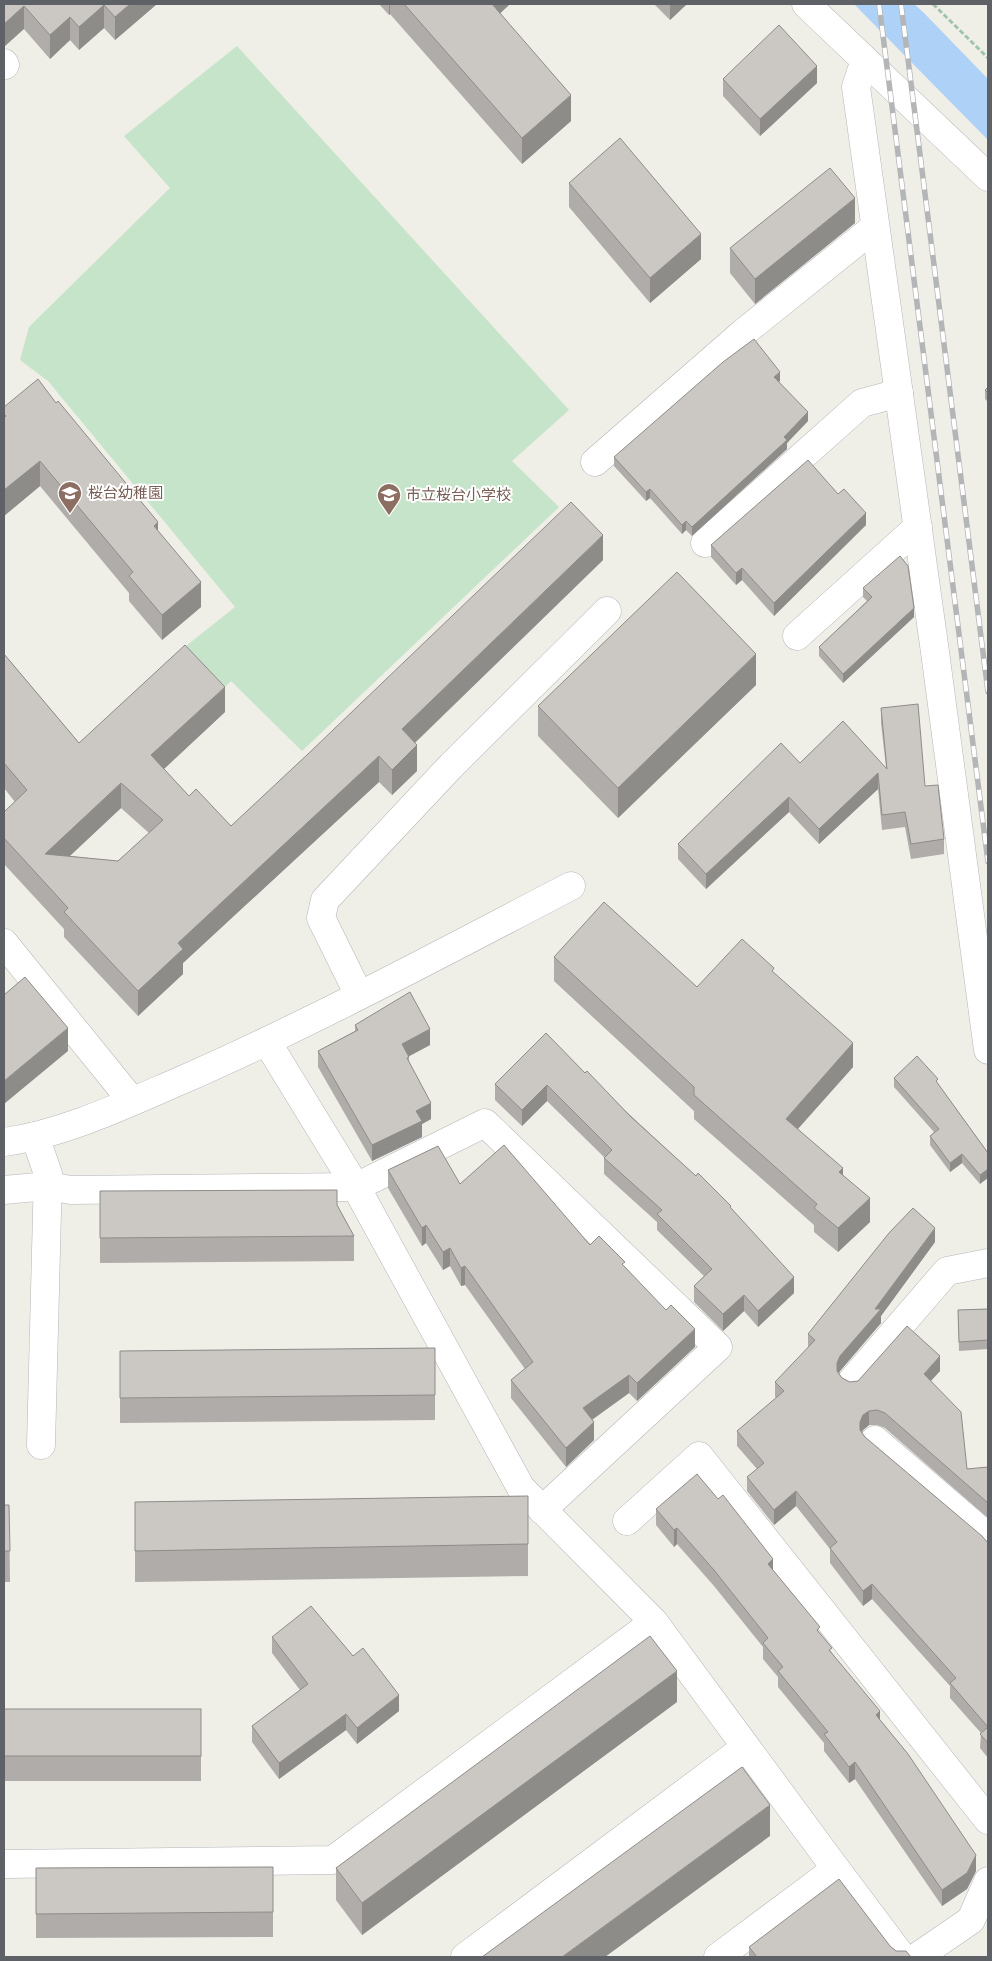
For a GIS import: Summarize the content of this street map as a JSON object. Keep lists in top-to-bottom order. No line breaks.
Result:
{"places":{"school or university":["桜台幼稚園","市立桜台小学校"]}}
